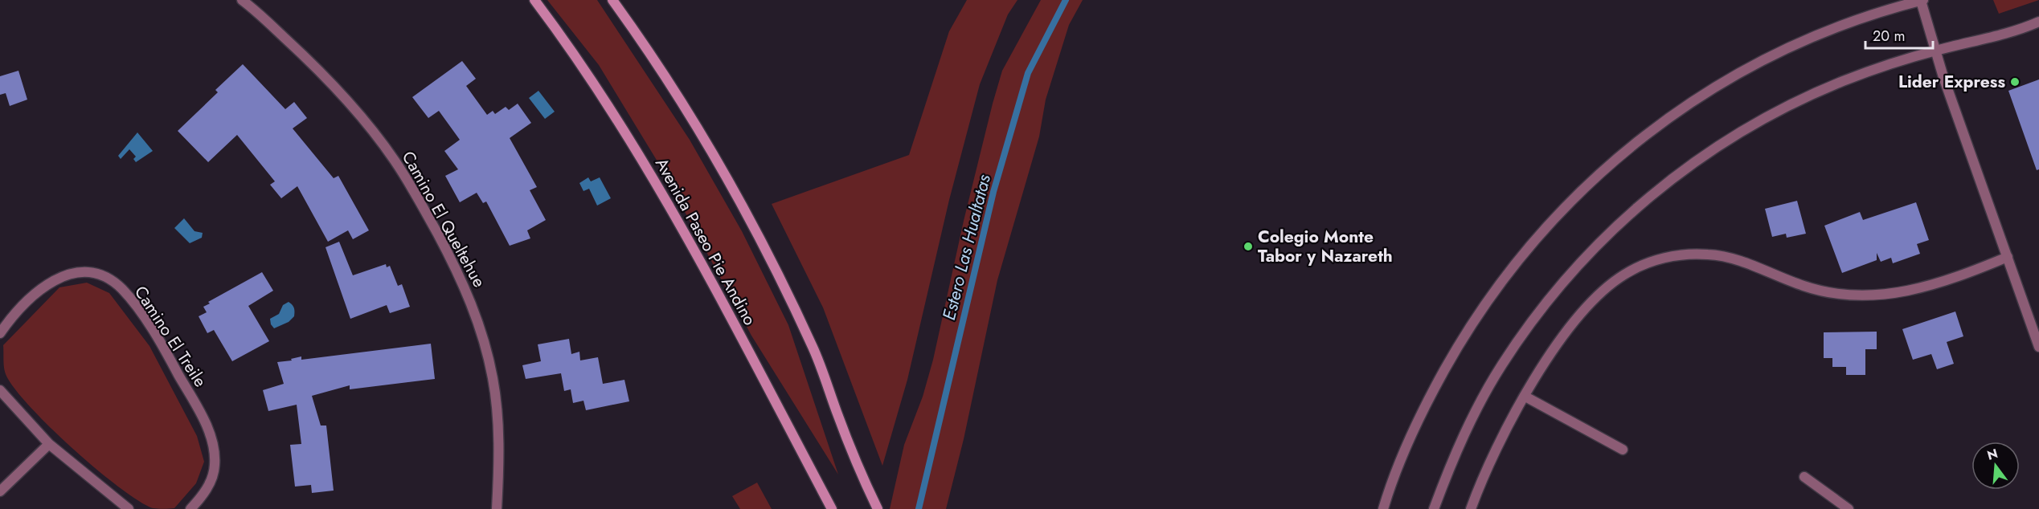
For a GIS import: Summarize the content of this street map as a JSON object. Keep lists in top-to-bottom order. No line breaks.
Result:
{"streets":{"main road":["Avenida Paseo Pie Andino"],"street":["Camino El Queltehue","Camino El Treile"]},"water":["Estero Las Hualtatas"],"places":["Lider Express","Colegio Monte Tabor y Nazareth"],"scale_bar":"20 m","north":"top"}
